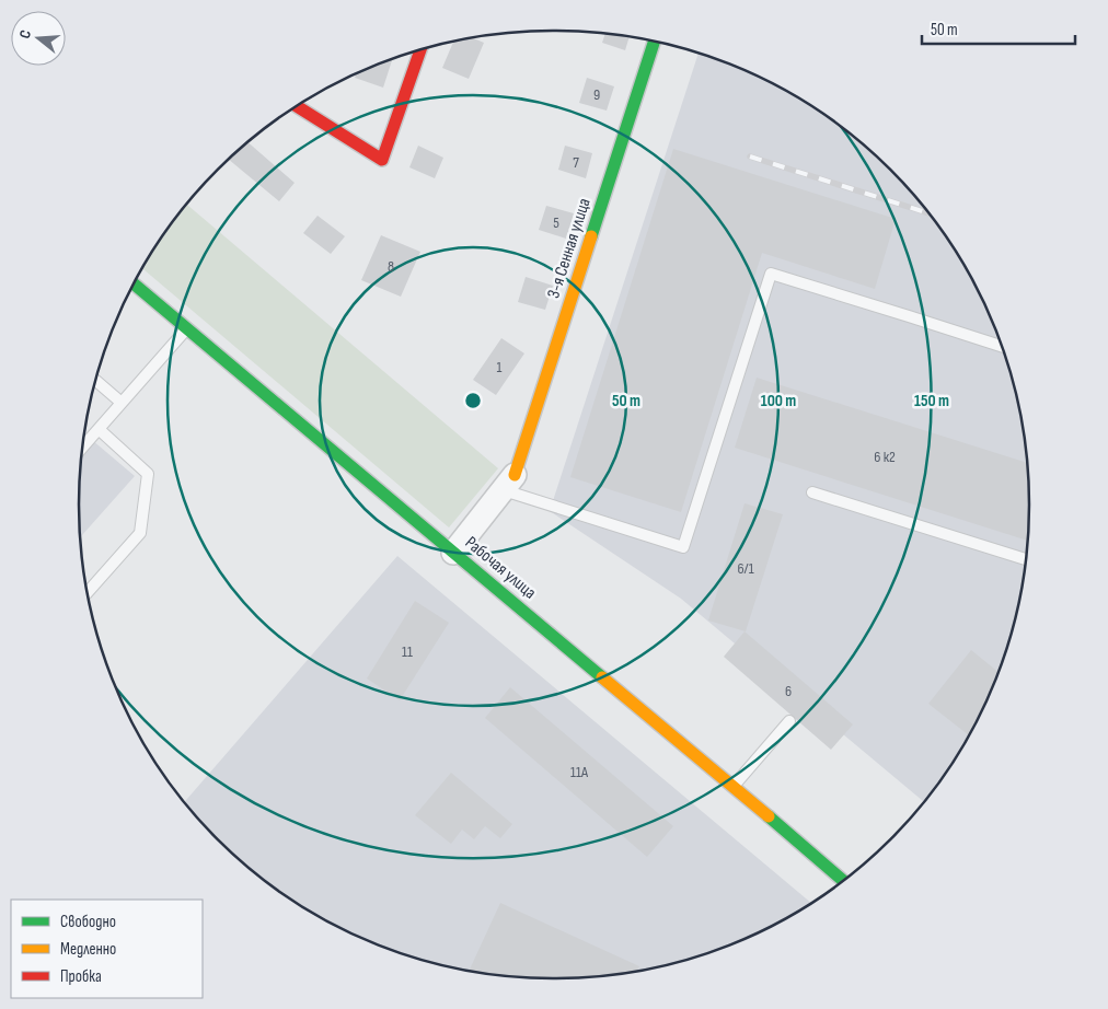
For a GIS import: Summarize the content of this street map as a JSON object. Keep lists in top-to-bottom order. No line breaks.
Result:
{"streets":{"main road":["3-я Сенная улица","Рабочая улица"]},"house_numbers":["9","7","5","8","1","6 к2","6/1","11","6","11А"],"legend":["Свободно","Медленно","Пробка"],"scale_bar":"50 m","north":"left","rings":["50 m","100 m","150 m"]}
